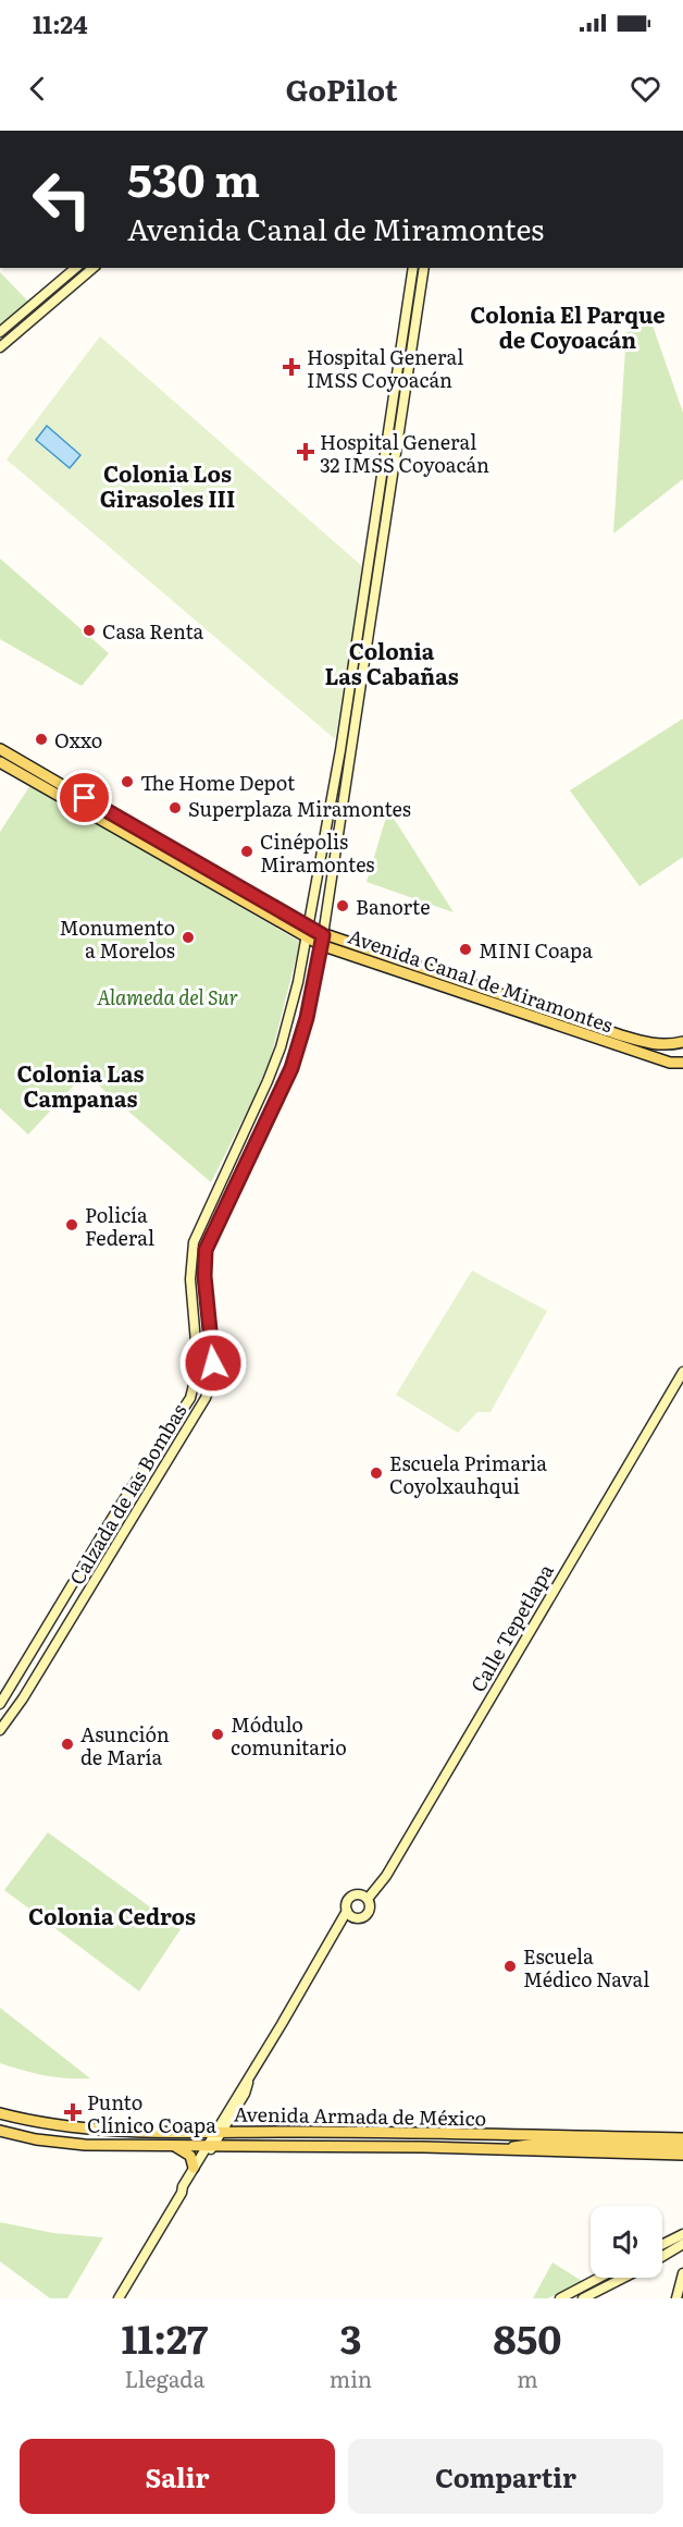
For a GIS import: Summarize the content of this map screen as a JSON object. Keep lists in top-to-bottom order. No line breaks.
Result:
{"streets":{"main road":["Avenida Canal de Miramontes","Calzada de las Bombas","Calle Tepetlapa","Avenida Armada de México"]},"crossings":[["Avenida Canal de Miramontes","Calzada de las Bombas"]],"districts":["Colonia El Parque de Coyoacán","Colonia Los Girasoles III","Colonia Las Cabañas","Colonia Las Campanas","Colonia Cedros"],"parks":["Alameda del Sur"],"places":{"health":["Hospital General IMSS Coyoacán","Hospital General 32 IMSS Coyoacán","Punto Clínico Coapa"],"other":["Casa Renta","Oxxo","The Home Depot","Superplaza Miramontes","Cinépolis Miramontes","Banorte","Monumento a Morelos","MINI Coapa","Policía Federal","Escuela Primaria Coyolxauhqui","Módulo comunitario","Asunción de María","Escuela Médico Naval"]},"page":{"status":"11:24","header":"GoPilot","turn":["530 m","Avenida Canal de Miramontes"],"eta":["11:27","Llegada","3","min","850","m"],"buttons":["Salir","Compartir"]}}
